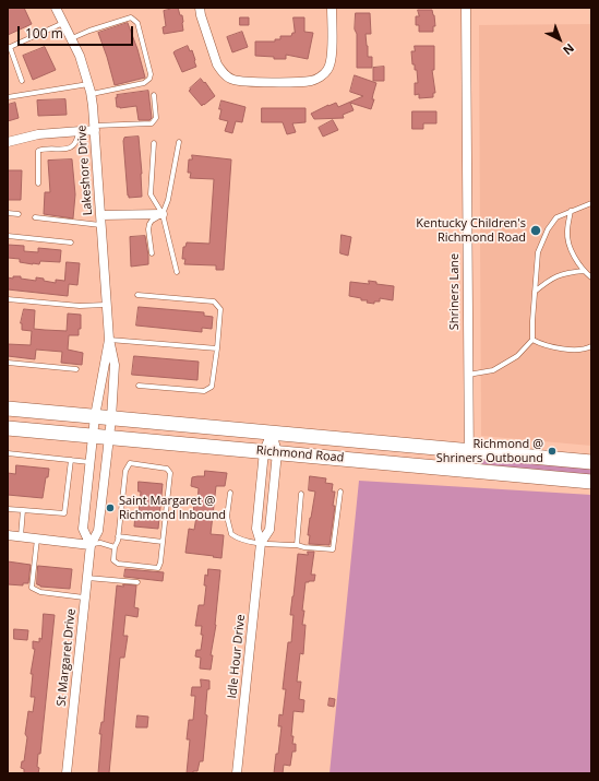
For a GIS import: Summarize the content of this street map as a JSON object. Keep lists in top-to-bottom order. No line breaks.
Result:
{"streets":{"main road":["Richmond Road"],"street":["Lakeshore Drive","Shriners Lane","Idle Hour Drive","St Margaret Drive"]},"crossings":[["Lakeshore Drive","Richmond Road"],["Lakeshore Drive","St Margaret Drive"],["Shriners Lane","Richmond Road"],["Richmond Road","Idle Hour Drive"],["Richmond Road","St Margaret Drive"]],"places":["Kentucky Children's Richmond Road","Richmond @ Shriners Outbound","Saint Margaret @ Richmond Inbound"],"scale_bar":"100 m","north":"bottom right"}
